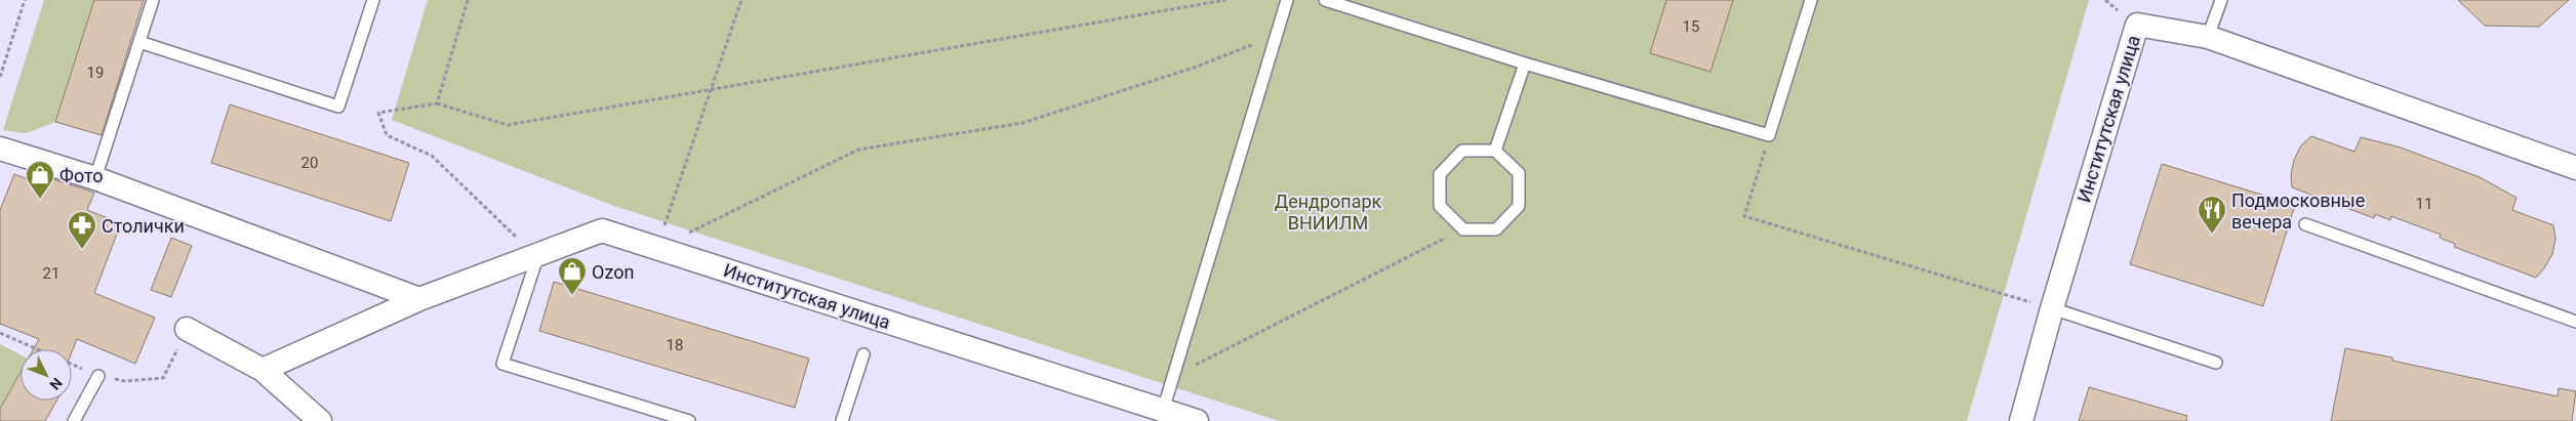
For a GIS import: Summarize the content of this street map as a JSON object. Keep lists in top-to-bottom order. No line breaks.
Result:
{"streets":{"street":["Институтская улица"]},"parks":["Дендропарк ВНИИЛМ"],"places":{"shop":["Фото","Ozon"],"restaurant":["Подмосковные вечера"],"pharmacy":["Столички"]},"house_numbers":["15","19","20","11","21","18"],"north":"bottom right"}
